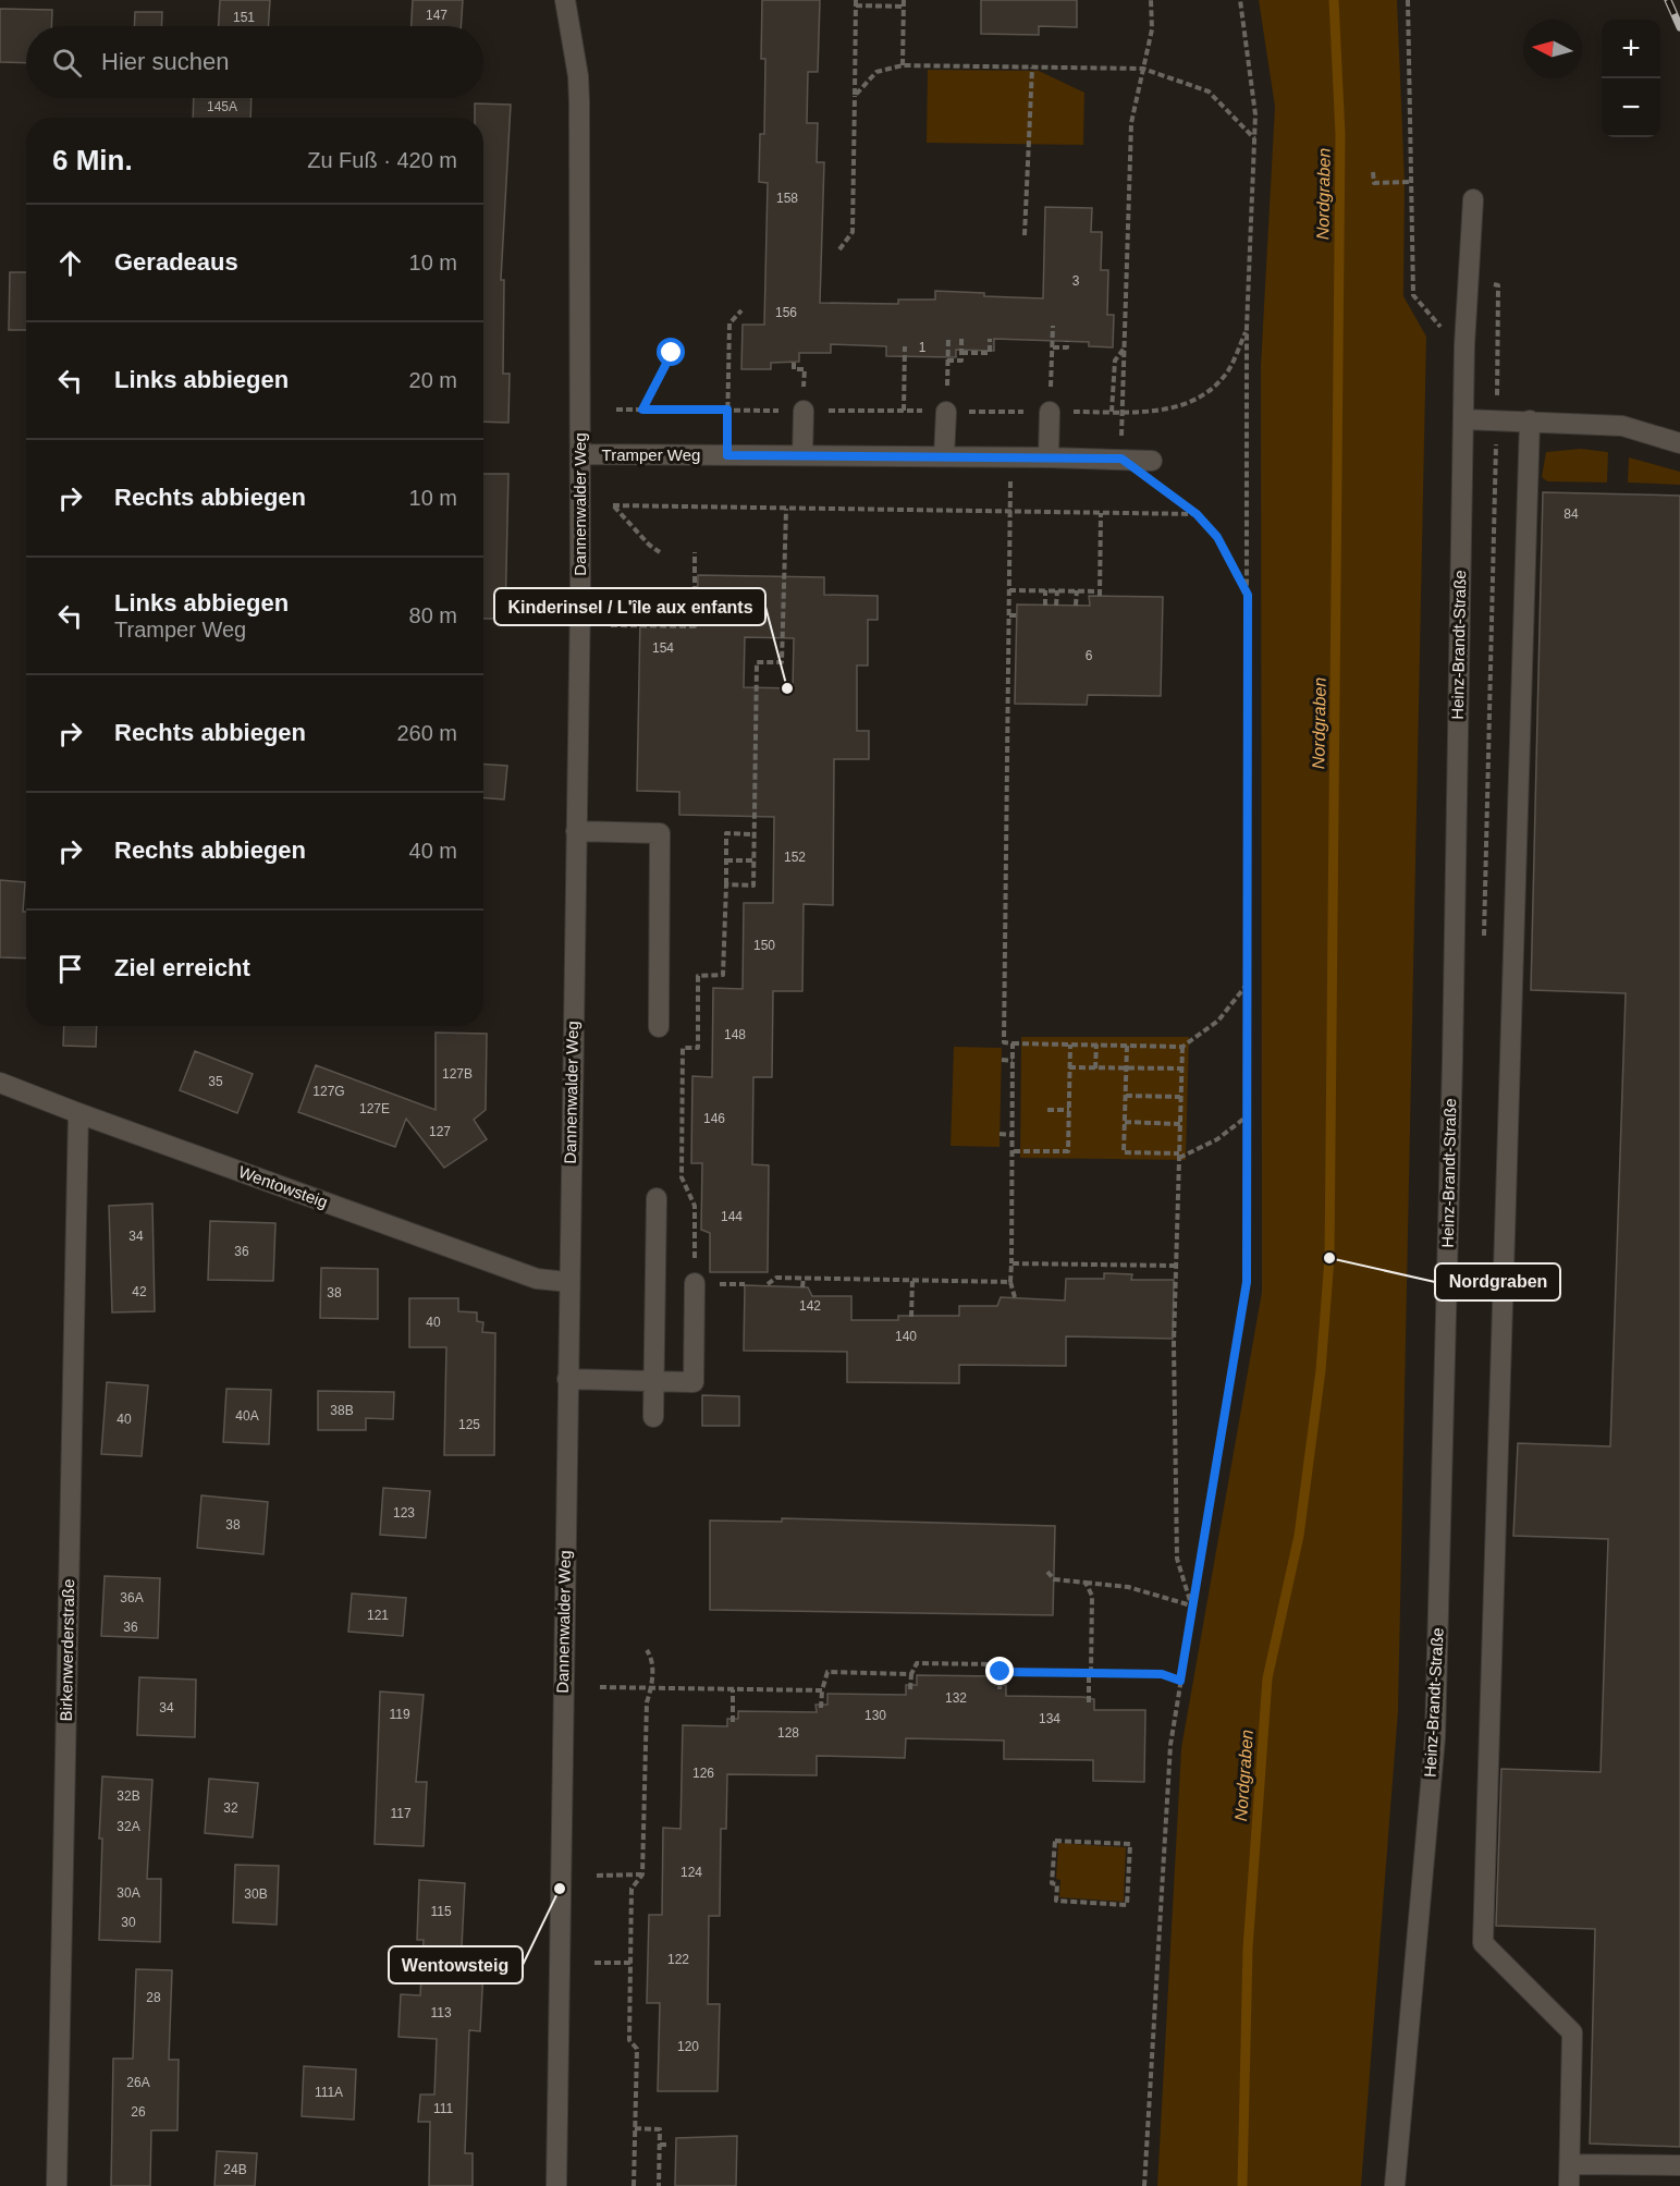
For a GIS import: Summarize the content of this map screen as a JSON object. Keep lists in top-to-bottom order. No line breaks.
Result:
{"streets":{"street":["Tramper Weg","Dannenwalder Weg","Heinz-Brandt-Straße","Wentowsteig","Birkenwerderstraße"]},"crossings":[["Tramper Weg","Dannenwalder Weg"],["Dannenwalder Weg","Wentowsteig"],["Wentowsteig","Birkenwerderstraße"]],"water":["Nordgraben"],"places":["Kinderinsel / L'île aux enfants","Nordgraben","Wentowsteig"],"house_numbers":["147","151","145A","158","3","156","1","84","154","6","152","150","148","127B","35","127G","127E","146","127","144","34","36","42","38","142","40","140","38B","40A","40","125","123","38","36A","121","36","132","34","119","130","134","128","126","32B","32","117","32A","124","30A","30B","115","30","122","28","113","120","26A","111A","111","26","24B"],"north":"left","page":{"map_buttons":["+","−"],"search":"Hier suchen","heading":["6 Min.","Zu Fuß · 420 m"],"list":[["Geradeaus","10 m"],["Links abbiegen","20 m"],["Rechts abbiegen","10 m"],["Links abbiegen","Tramper Weg","80 m"],["Rechts abbiegen","260 m"],["Rechts abbiegen","40 m"],"Ziel erreicht"]}}
